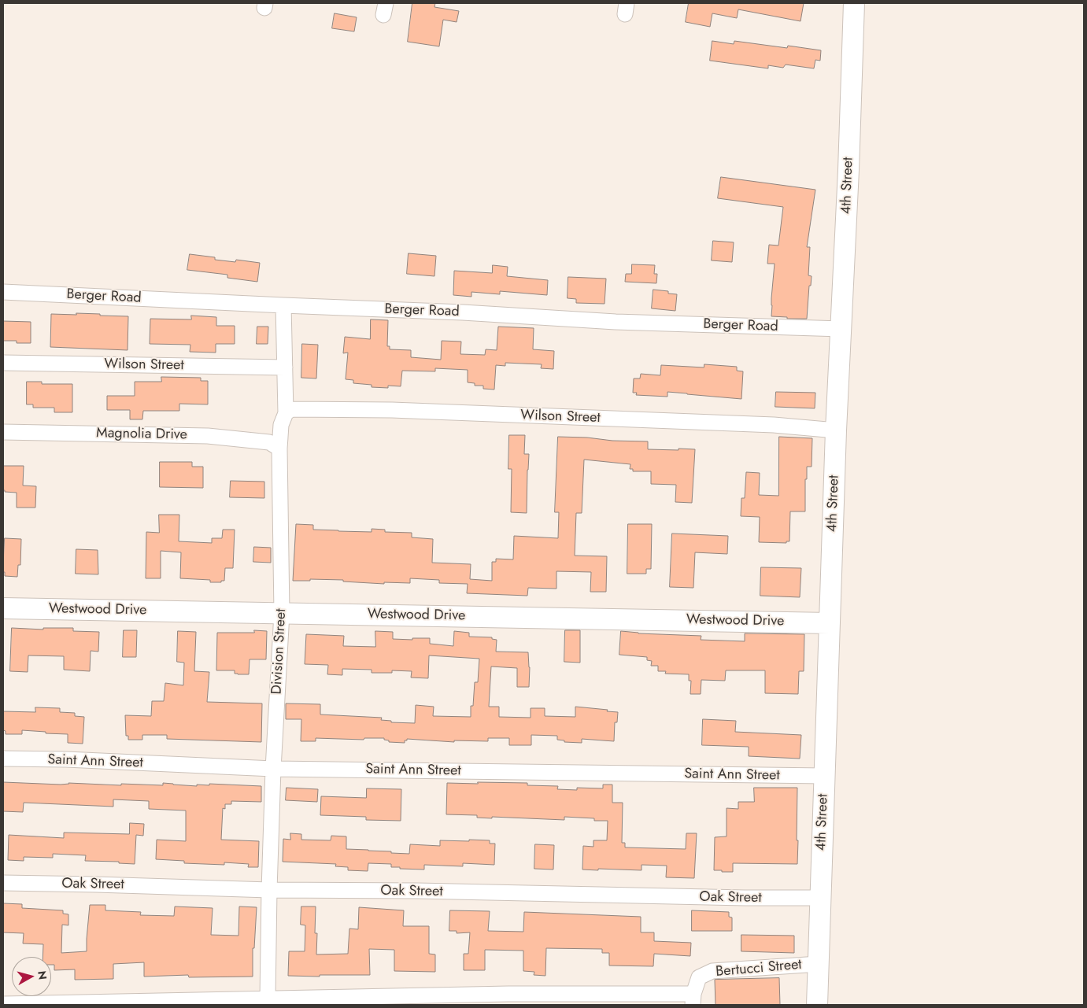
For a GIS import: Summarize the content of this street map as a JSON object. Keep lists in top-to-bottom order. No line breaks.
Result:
{"streets":{"main road":["4th Street","Westwood Drive"],"street":["Berger Road","Wilson Street","Magnolia Drive","Division Street","Saint Ann Street","Oak Street","Bertucci Street"]},"crossings":[["4th Street","Berger Road"],["4th Street","Wilson Street"],["4th Street","Westwood Drive"],["4th Street","Saint Ann Street"],["4th Street","Oak Street"],["4th Street","Bertucci Street"],["Berger Road","Division Street"],["Wilson Street","Division Street"],["Magnolia Drive","Division Street"],["Westwood Drive","Division Street"],["Division Street","Saint Ann Street"],["Division Street","Oak Street"],["Division Street","Bertucci Street"]],"north":"right"}
